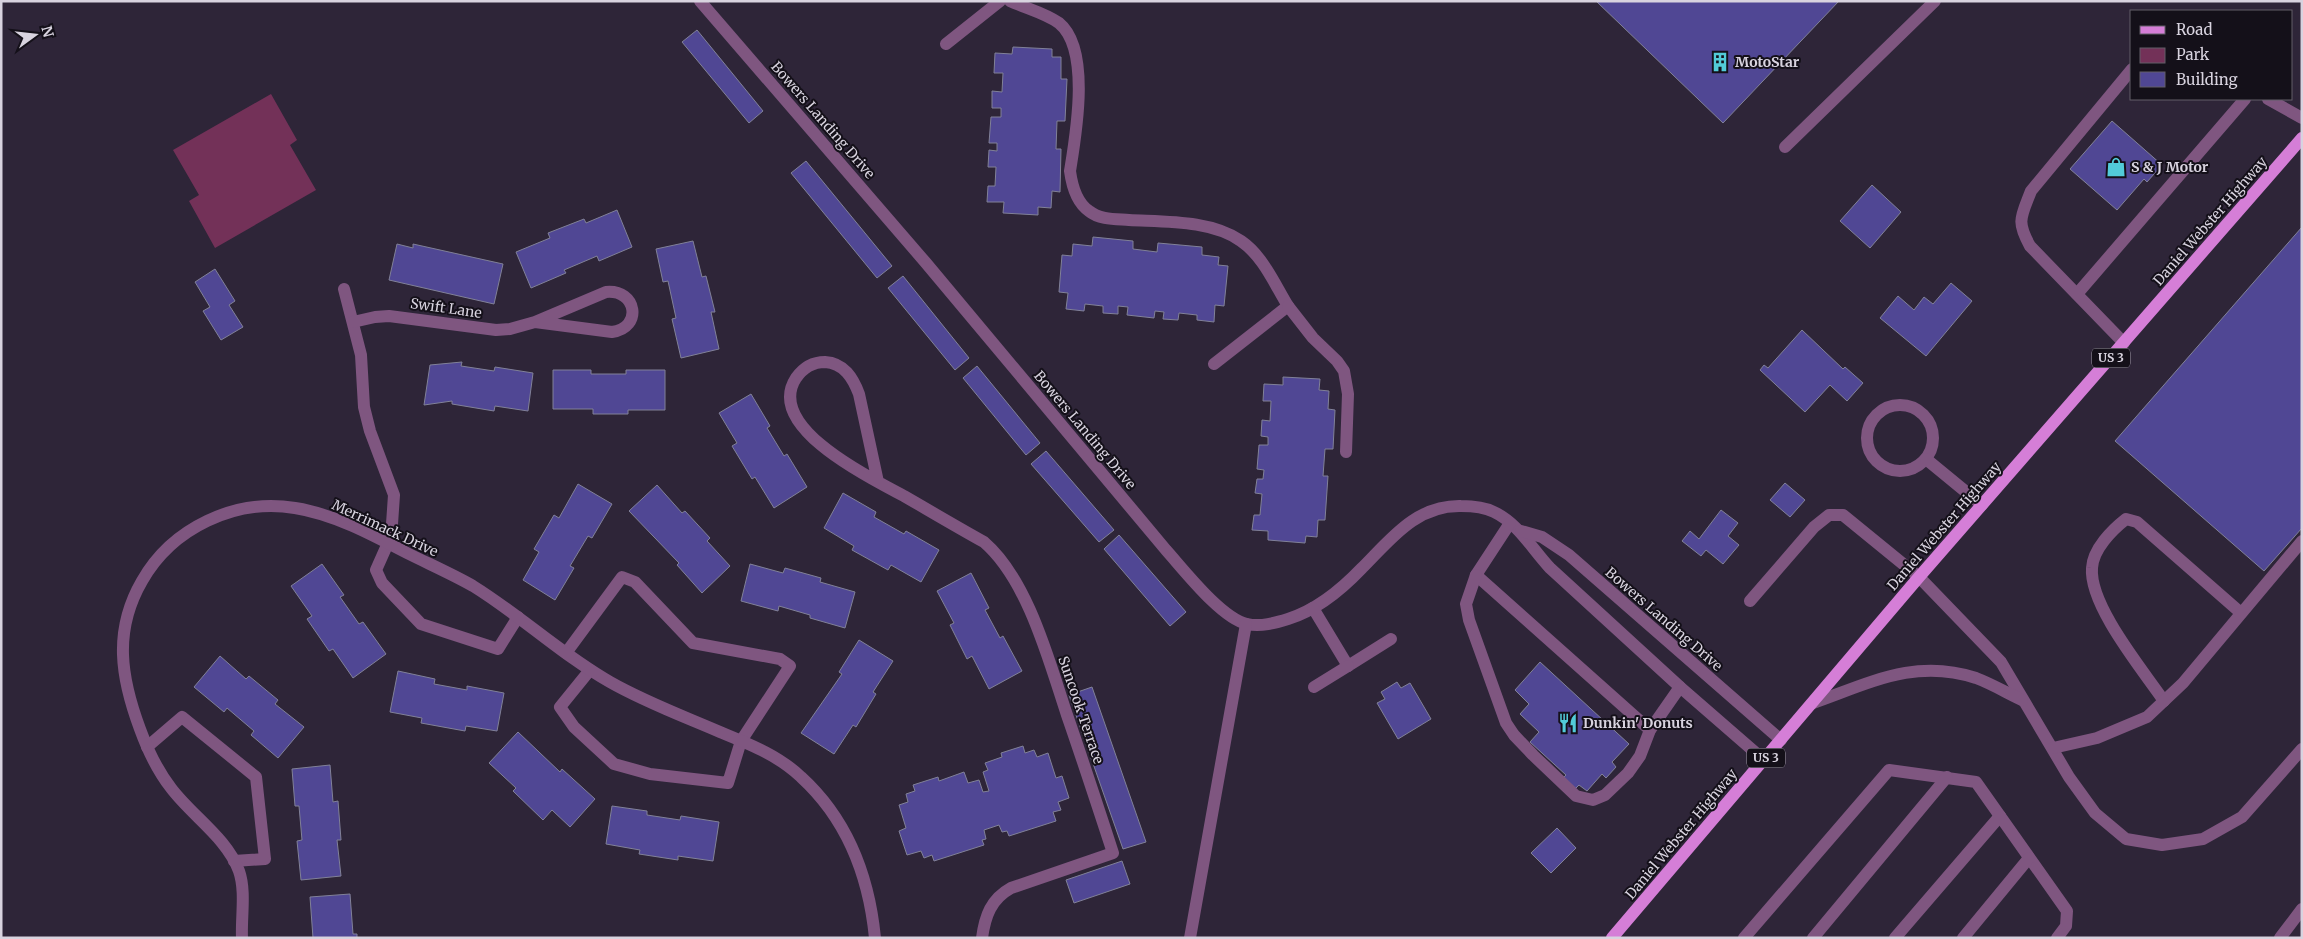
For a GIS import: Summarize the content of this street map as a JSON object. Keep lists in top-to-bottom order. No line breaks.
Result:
{"streets":{"main road":["Daniel Webster Highway","US 3"],"street":["Bowers Landing Drive","Swift Lane","Merrimack Drive","Suncook Terrace"]},"crossings":[["Bowers Landing Drive","Daniel Webster Highway"]],"places":{"building":["MotoStar"],"shop":["S & J Motor"],"restaurant":["Dunkin' Donuts"]},"legend":["Road","Park","Building"],"north":"right"}
